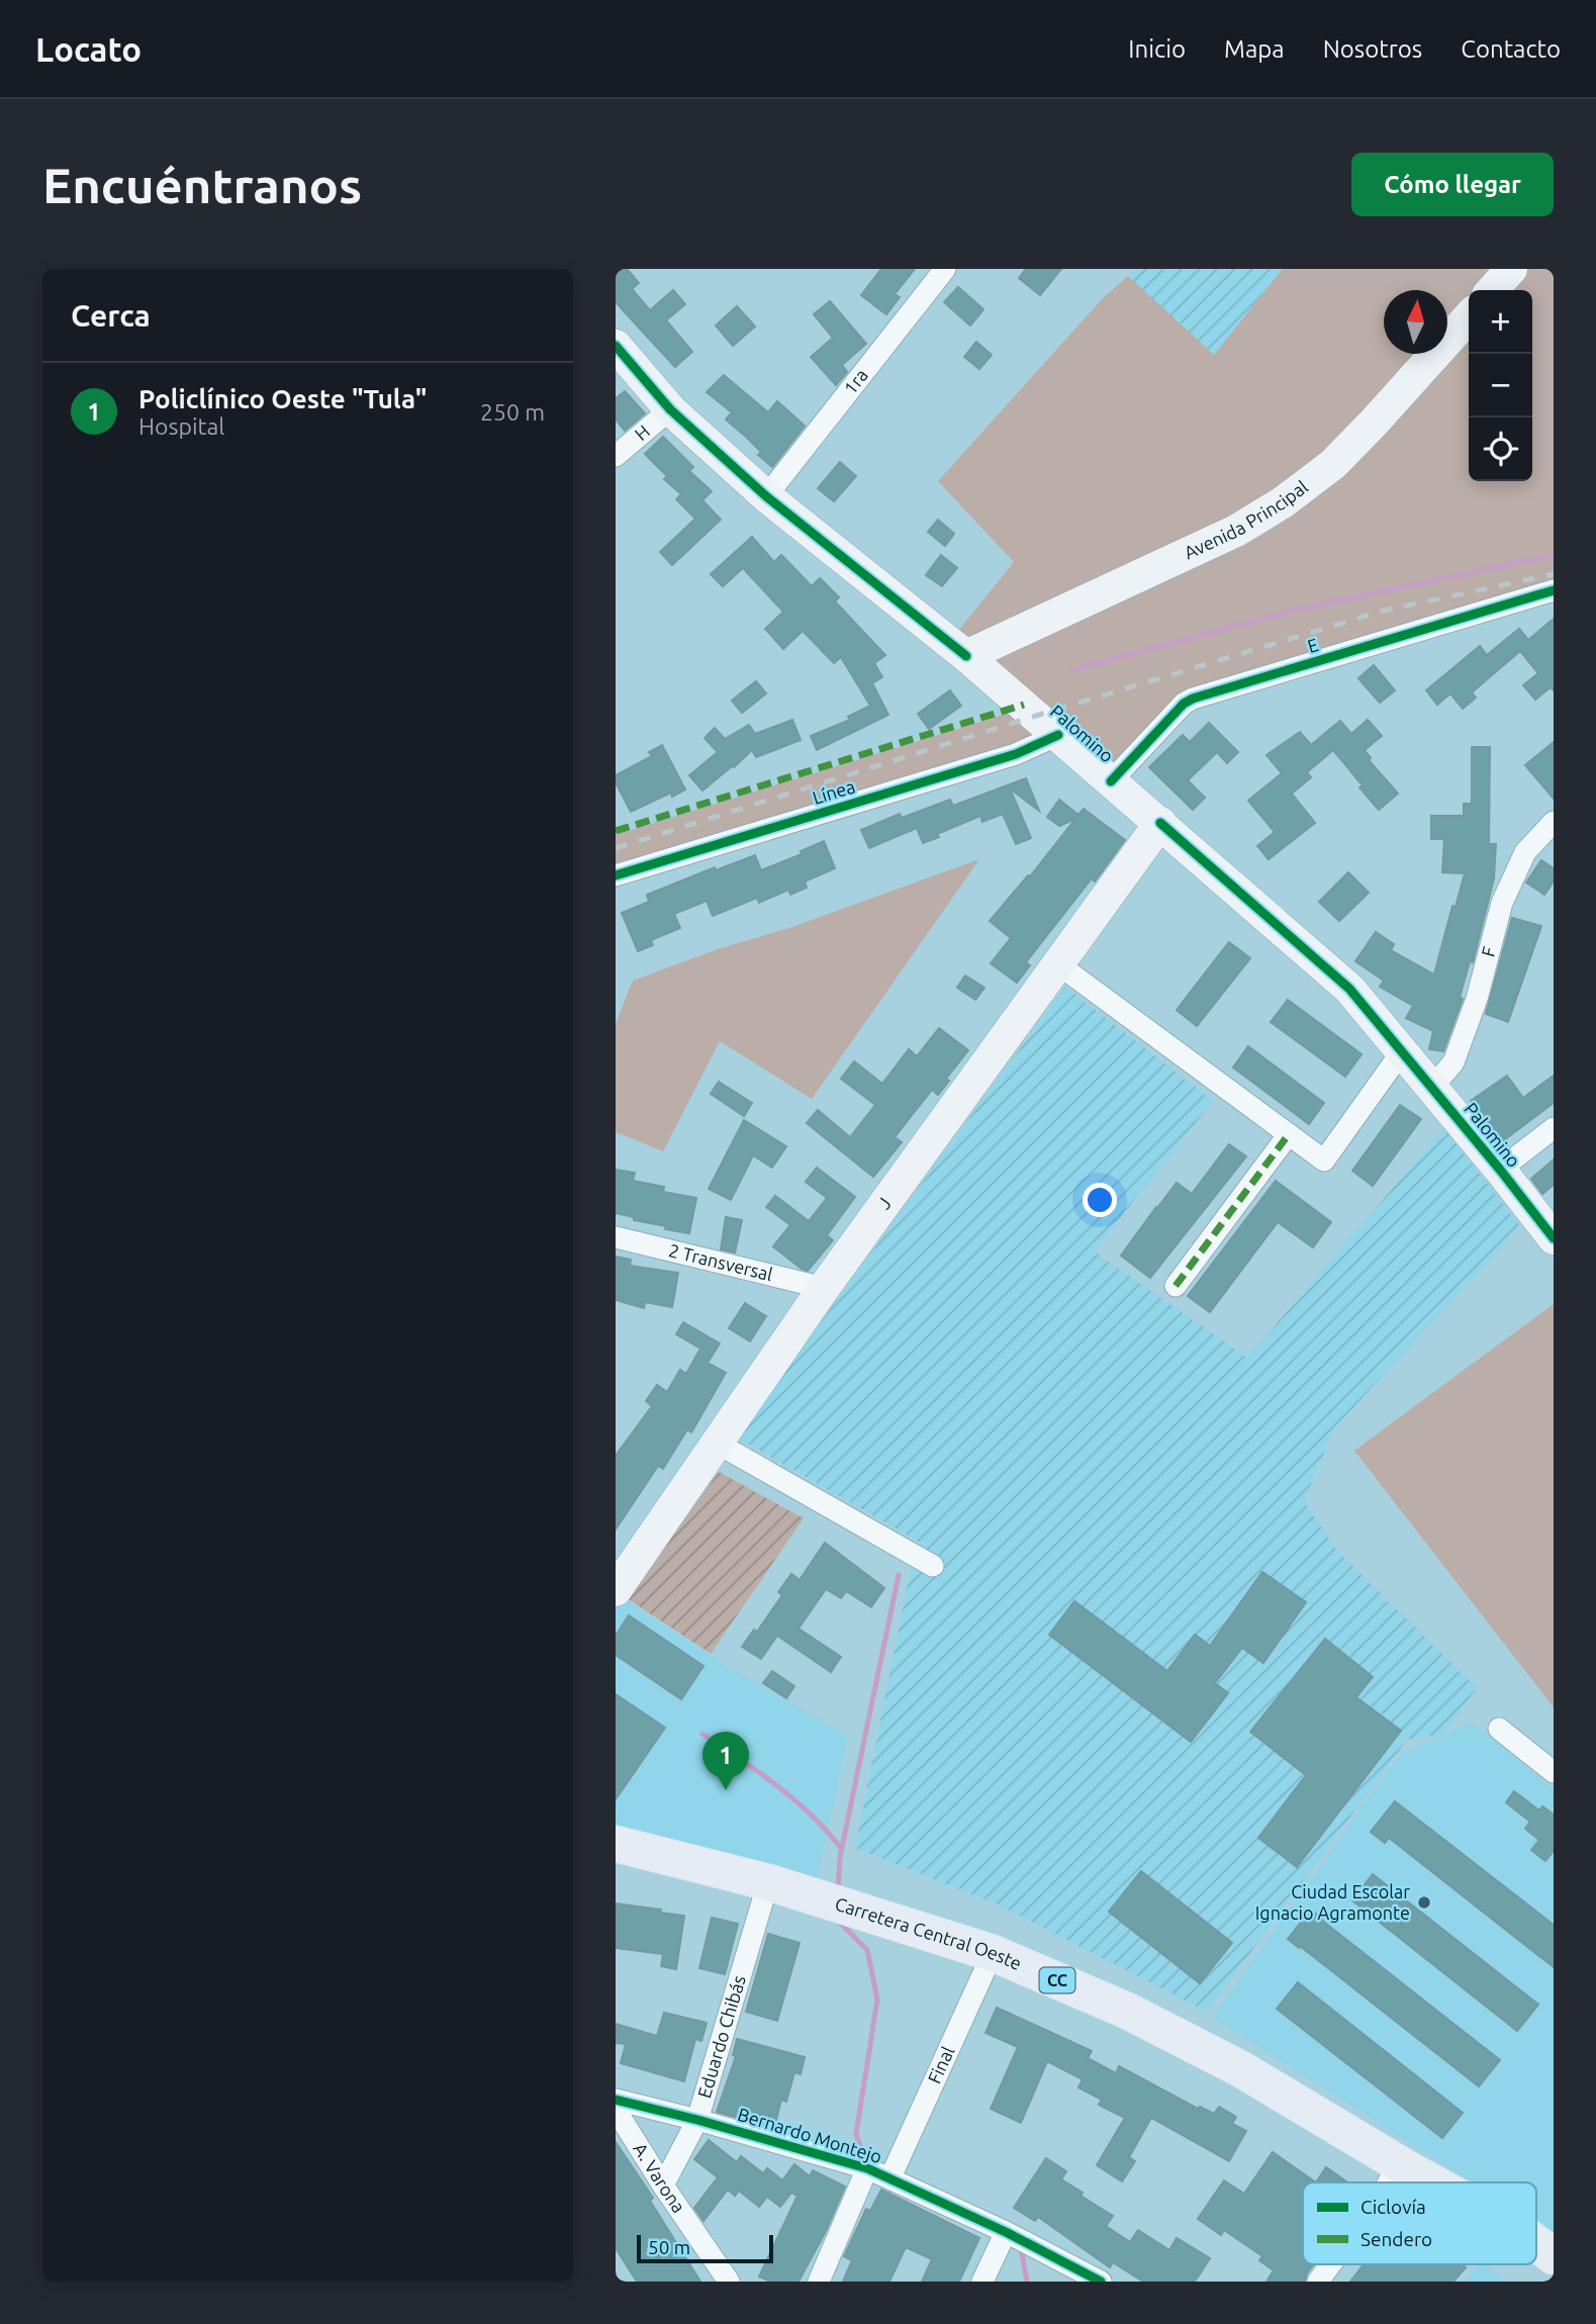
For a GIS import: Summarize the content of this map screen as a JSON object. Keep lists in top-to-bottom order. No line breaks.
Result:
{"streets":{"main road":["Avenida Principal","Palomino","J","Carretera Central Oeste","CC"],"street":["1ra","H","E","Línea","F","2 Transversal","Eduardo Chibás","Final","Bernardo Montejo","A. Varona"]},"crossings":[["1ra","Palomino"],["H","Palomino"],["Avenida Principal","Palomino"],["E","Palomino"],["Palomino","Línea"],["Palomino","F"],["Palomino","J"],["J","2 Transversal"],["Carretera Central Oeste","Eduardo Chibás"],["Carretera Central Oeste","Final"],["Eduardo Chibás","Bernardo Montejo"],["Eduardo Chibás","A. Varona"],["Final","Bernardo Montejo"]],"places":["Ciudad Escolar Ignacio Agramonte"],"legend":["Ciclovía","Sendero"],"scale_bar":"50 m","north":"top","page":{"header":"Locato","nav":["Inicio","Mapa","Nosotros","Contacto"],"buttons":"Cómo llegar","title":"Encuéntranos","heading":"Cerca","map_buttons":["+","−"],"list":[{"mark":"1","name":"Policlínico Oeste \"Tula\"","note":"Hospital","value":"250 m"}],"pins":"1","scale":"50 m"}}
